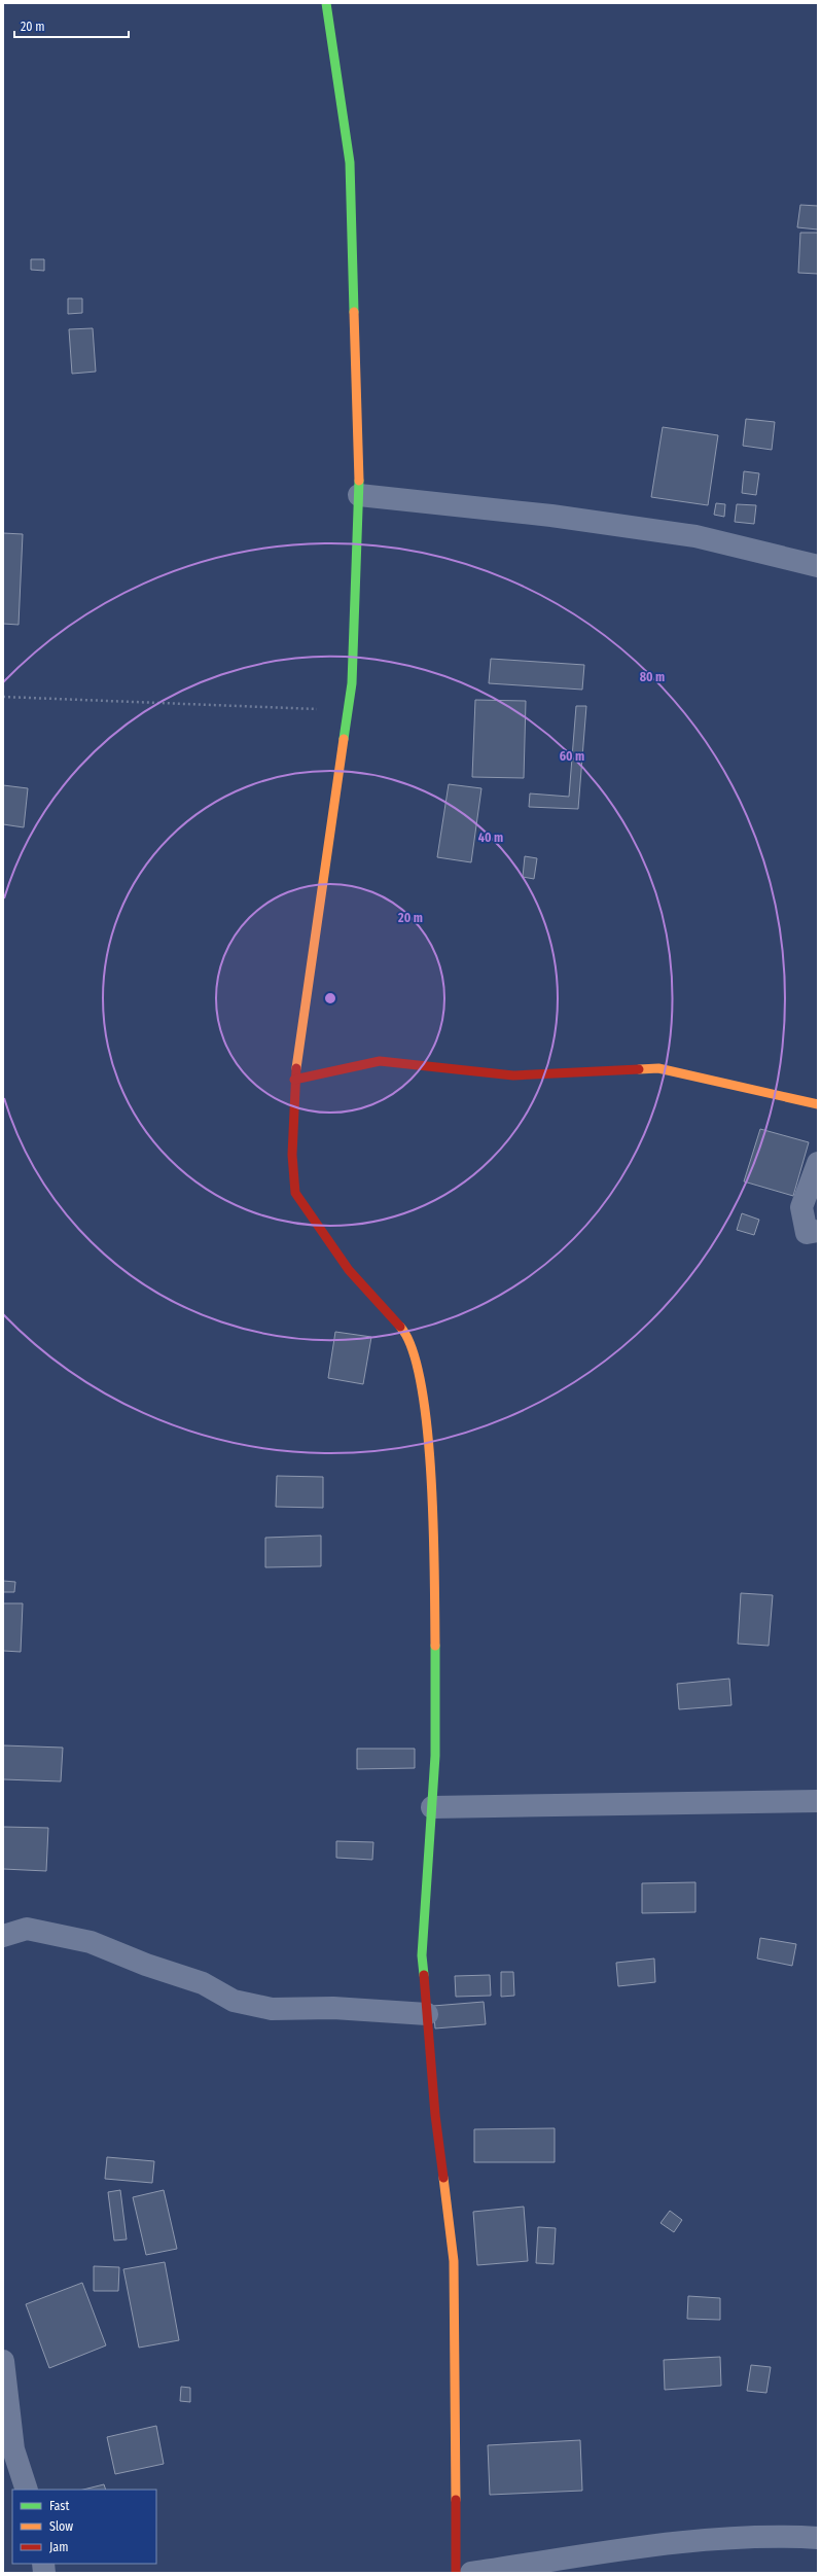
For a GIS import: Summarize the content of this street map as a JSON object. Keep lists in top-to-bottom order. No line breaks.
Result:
{"legend":["Fast","Slow","Jam"],"scale_bar":"20 m","rings":["80 m","60 m","40 m","20 m"]}
